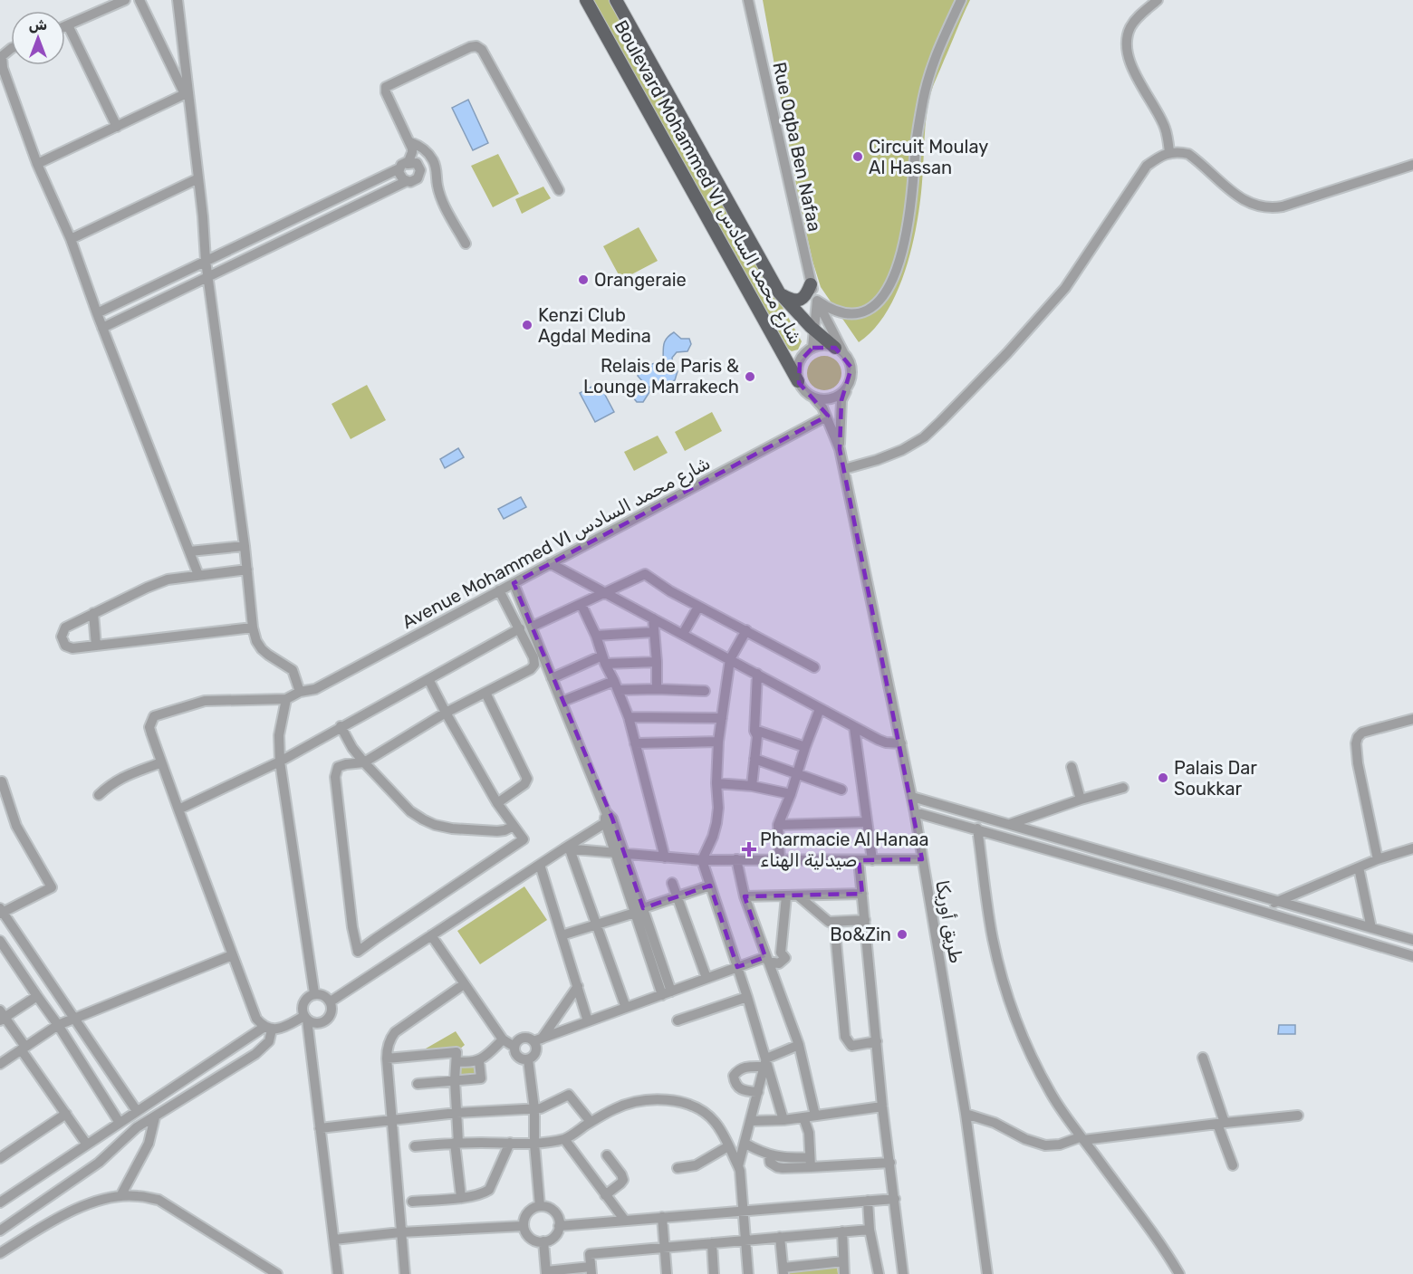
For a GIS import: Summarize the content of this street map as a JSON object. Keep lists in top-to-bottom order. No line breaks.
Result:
{"streets":{"main road":["Boulevard Mohammed VI شارع محمد السادس"],"street":["Rue Oqba Ben Nafaa","Avenue Mohammed VI شارع محمد السادس","طريق أوريكا"]},"crossings":[["Rue Oqba Ben Nafaa","Boulevard Mohammed VI شارع محمد السادس"],["Rue Oqba Ben Nafaa","طريق أوريكا"],["Boulevard Mohammed VI شارع محمد السادس","طريق أوريكا"],["Avenue Mohammed VI شارع محمد السادس","طريق أوريكا"]],"places":{"other":["Circuit Moulay Al Hassan","Orangeraie","Kenzi Club Agdal Medina","Relais de Paris & Lounge Marrakech","Palais Dar Soukkar","Bo&Zin"],"health":["Pharmacie Al Hanaa صيدلية الهناء"]},"north":"top"}
